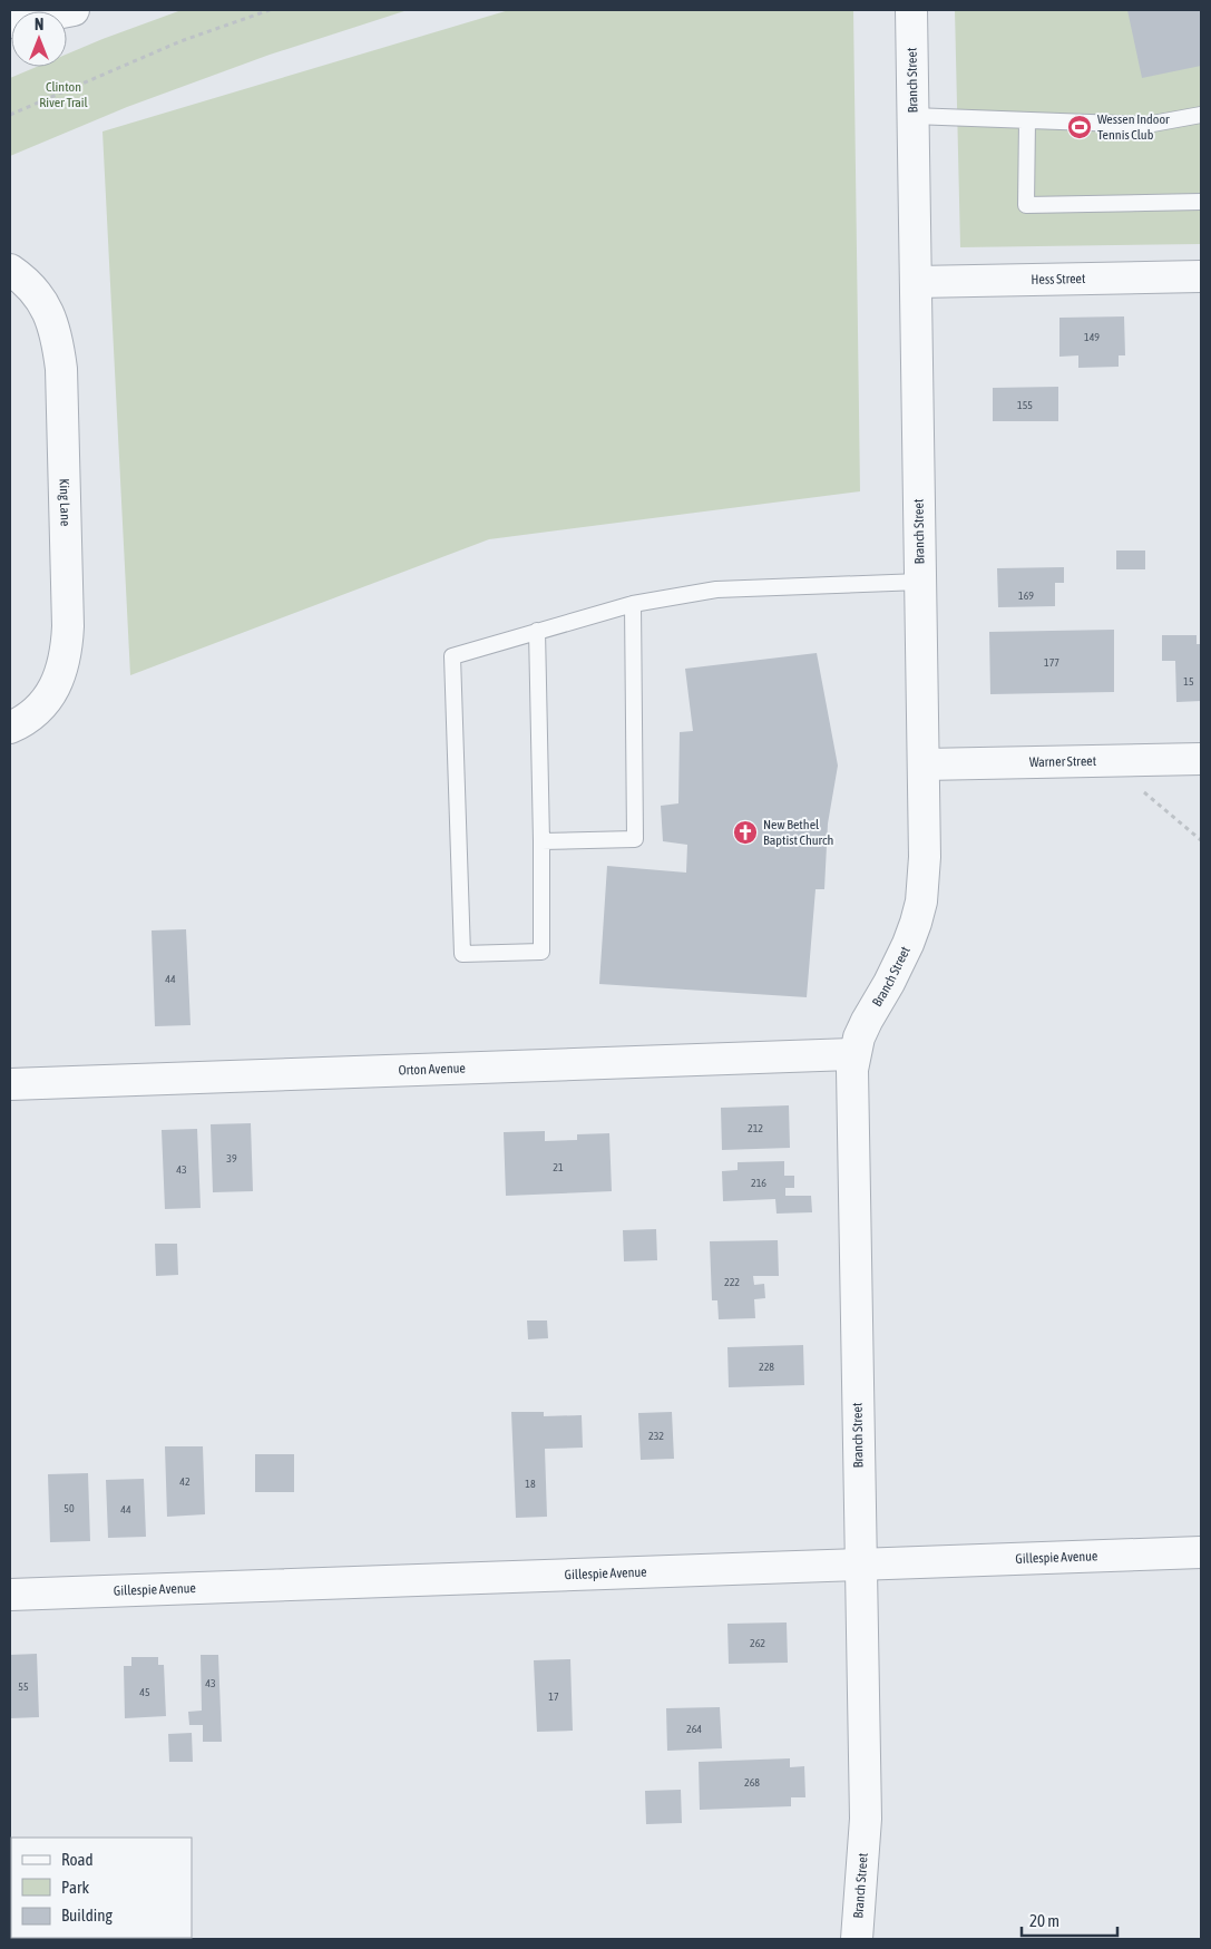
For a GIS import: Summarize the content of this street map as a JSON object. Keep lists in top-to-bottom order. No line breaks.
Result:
{"streets":{"street":["Branch Street","Hess Street","King Lane","Warner Street","Orton Avenue","Gillespie Avenue"]},"crossings":[["Branch Street","Hess Street"],["Branch Street","Warner Street"],["Branch Street","Orton Avenue"],["Branch Street","Gillespie Avenue"]],"parks":["Clinton River Trail"],"places":{"sports":["Wessen Indoor Tennis Club"],"church":["New Bethel Baptist Church"]},"house_numbers":["149","155","169","177","15","44","212","39","21","43","216","222","228","232","42","18","50","44","262","43","55","45","17","264","268"],"legend":["Road","Park","Building"],"scale_bar":"20 m","north":"top"}
